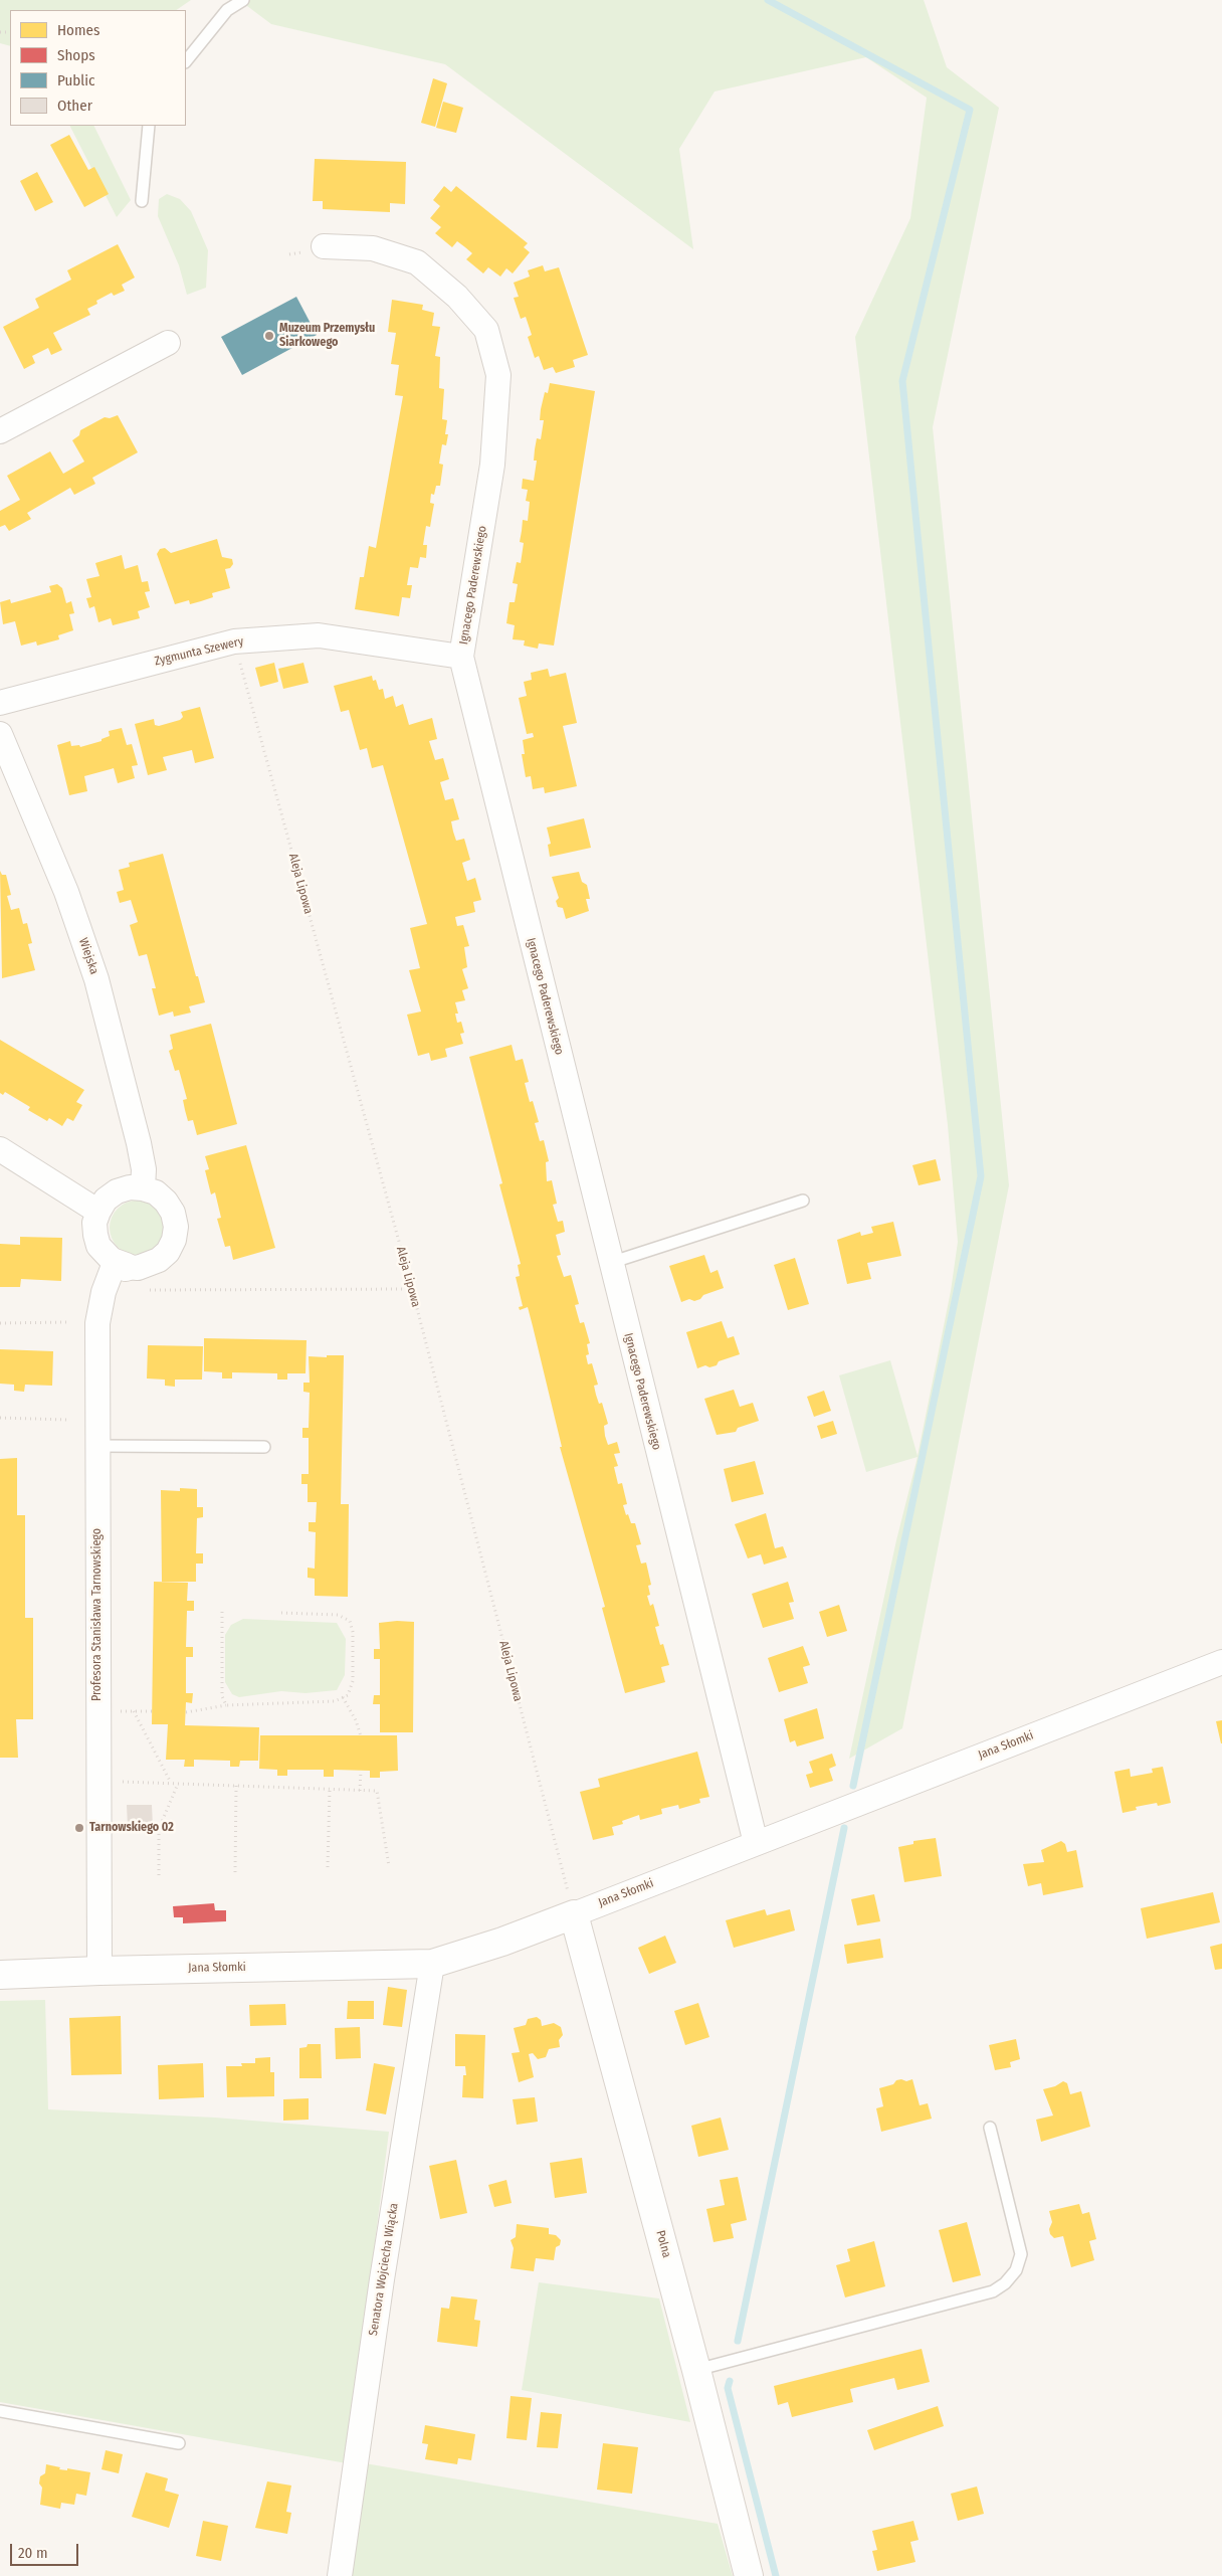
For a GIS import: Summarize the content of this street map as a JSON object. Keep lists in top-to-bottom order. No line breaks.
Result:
{"streets":{"street":["Ignacego Paderewskiego","Zygmunta Szewery","Wiejska","Profesora Stanisława Tarnowskiego","Jana Słomki","Polna","Senatora Wojciecha Wiącka"],"path":["Aleja Lipowa"]},"crossings":[["Ignacego Paderewskiego","Zygmunta Szewery"],["Ignacego Paderewskiego","Jana Słomki"],["Zygmunta Szewery","Aleja Lipowa"],["Aleja Lipowa","Jana Słomki"],["Aleja Lipowa","Polna"],["Wiejska","Profesora Stanisława Tarnowskiego"],["Profesora Stanisława Tarnowskiego","Jana Słomki"],["Jana Słomki","Polna"],["Jana Słomki","Senatora Wojciecha Wiącka"]],"places":["Muzeum Przemysłu Siarkowego","Tarnowskiego 02"],"legend":["Homes","Shops","Public","Other"],"scale_bar":"20 m"}
